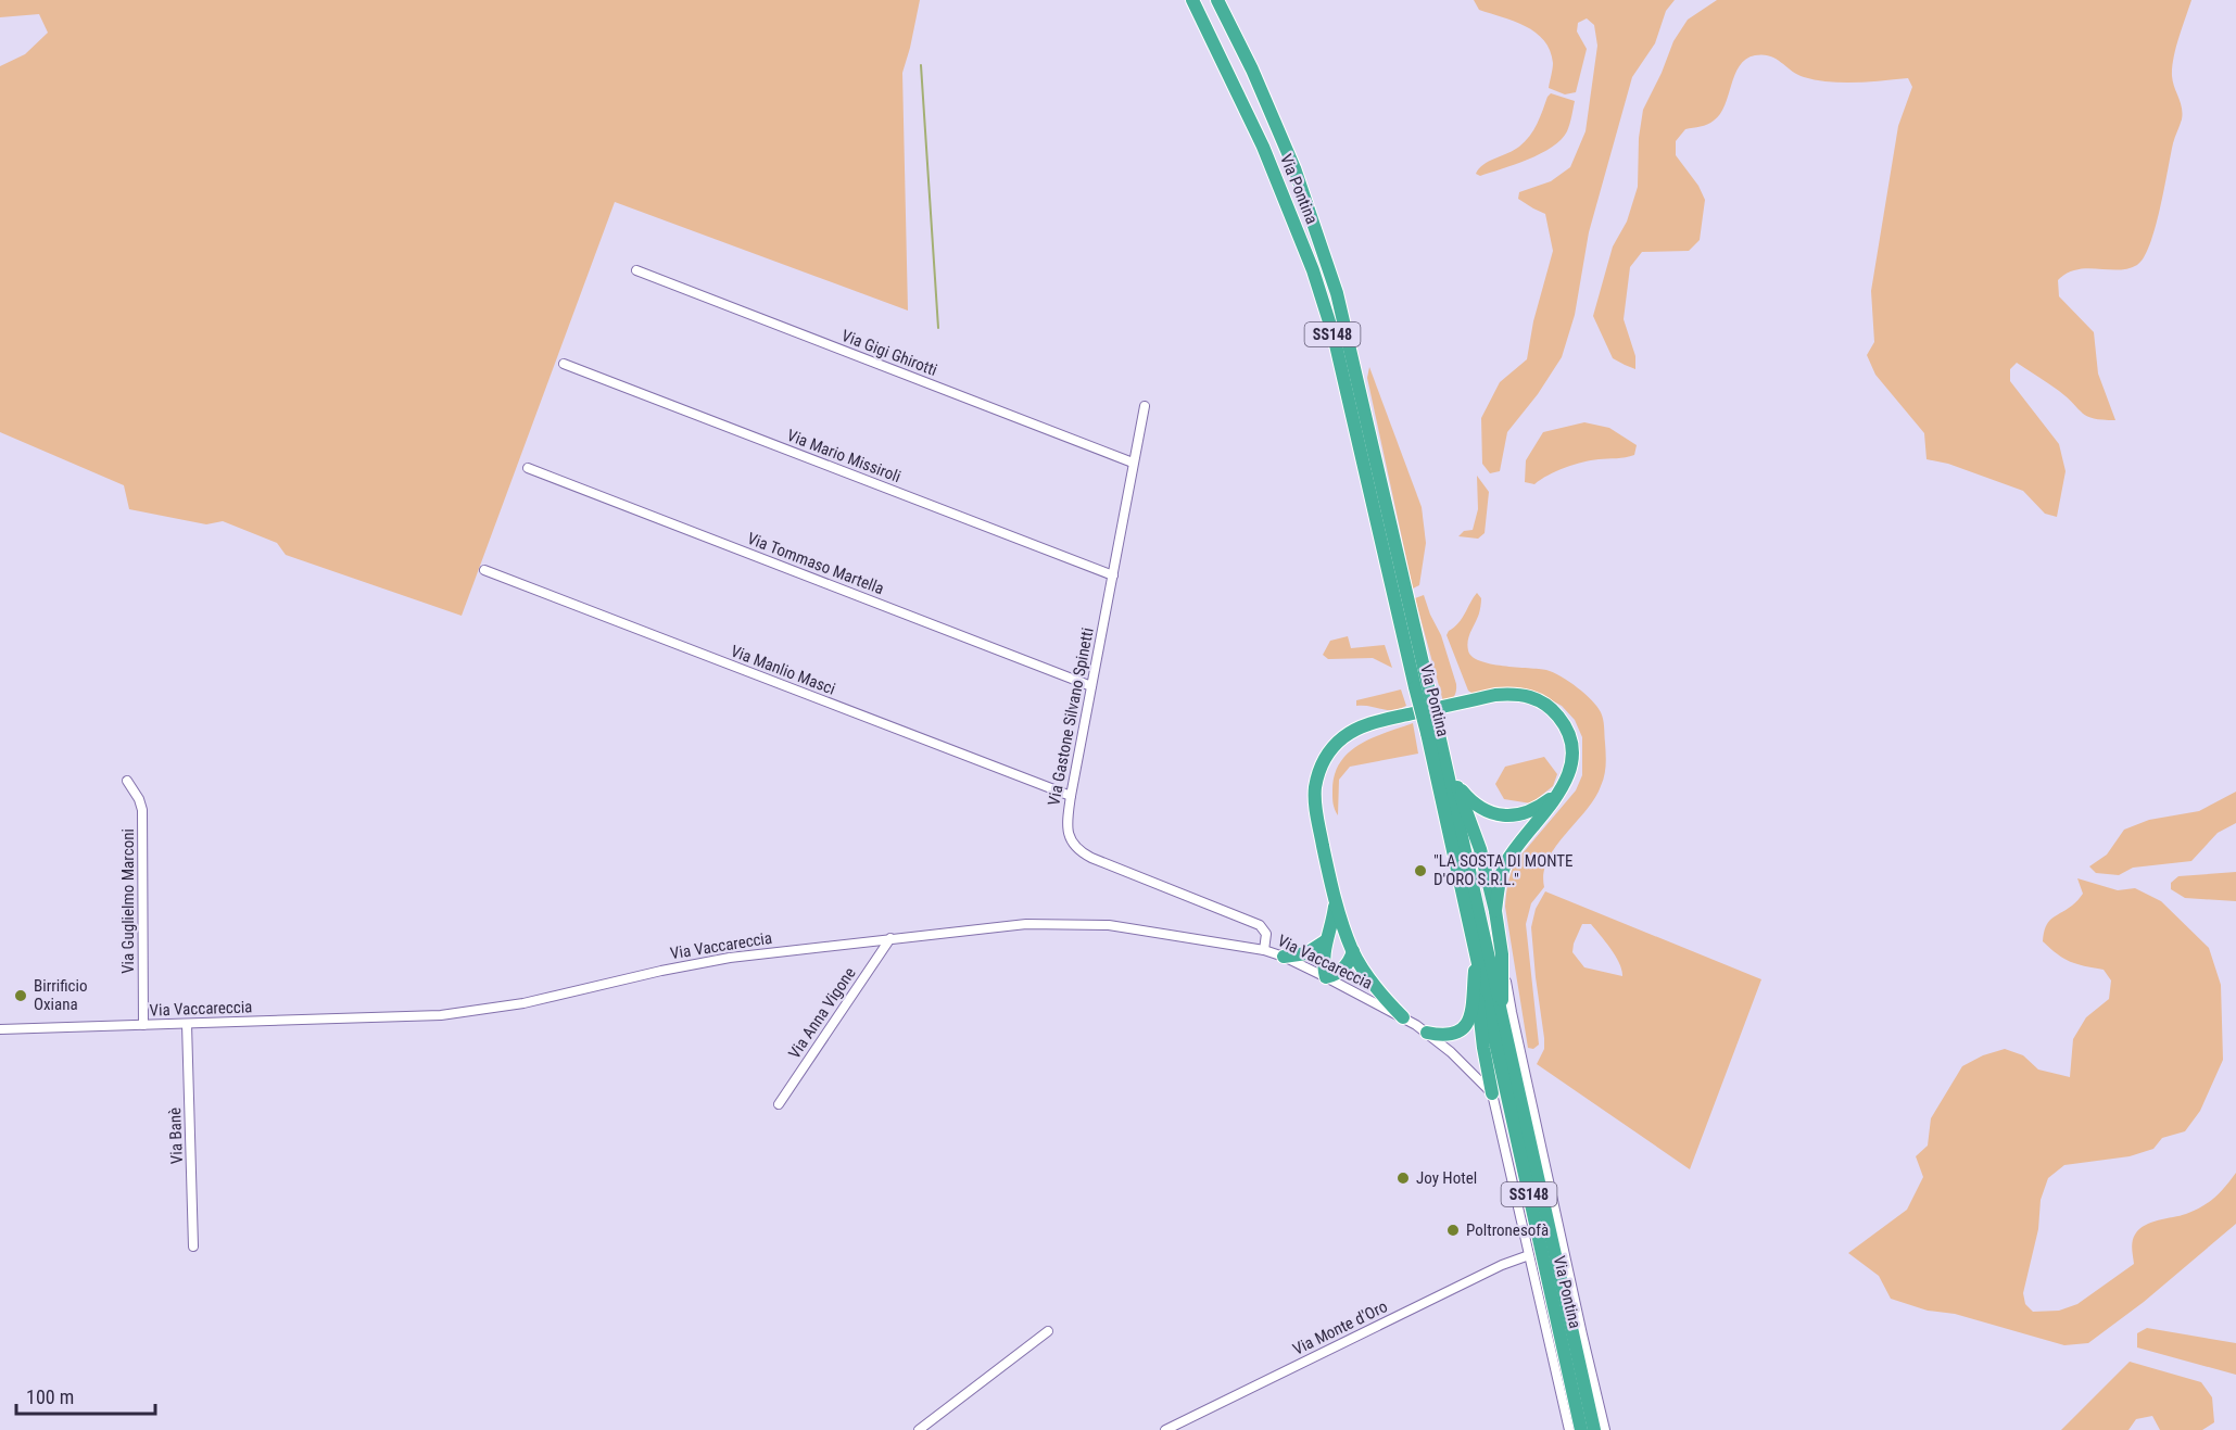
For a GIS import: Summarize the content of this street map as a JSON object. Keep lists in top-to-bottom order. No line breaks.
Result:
{"streets":{"highway":["Via Pontina","SS148"],"street":["Via Gigi Ghirotti","Via Mario Missiroli","Via Tommaso Martella","Via Manlio Masci","Via Gastone Silvano Spinetti","Via Guglielmo Marconi","Via Vaccareccia","Via Anna Vigone","Via Banè","Via Monte d'Oro"]},"crossings":[["Via Pontina","Via Vaccareccia"],["Via Pontina","Via Monte d'Oro"],["Via Gigi Ghirotti","Via Gastone Silvano Spinetti"],["Via Mario Missiroli","Via Gastone Silvano Spinetti"],["Via Tommaso Martella","Via Gastone Silvano Spinetti"],["Via Manlio Masci","Via Gastone Silvano Spinetti"],["Via Gastone Silvano Spinetti","Via Vaccareccia"],["Via Guglielmo Marconi","Via Vaccareccia"],["Via Vaccareccia","Via Anna Vigone"],["Via Vaccareccia","Via Banè"]],"places":["\"LA SOSTA DI MONTE D'ORO S.R.L.\"","Birrificio Oxiana","Joy Hotel","Poltronesofà"],"scale_bar":"100 m"}
